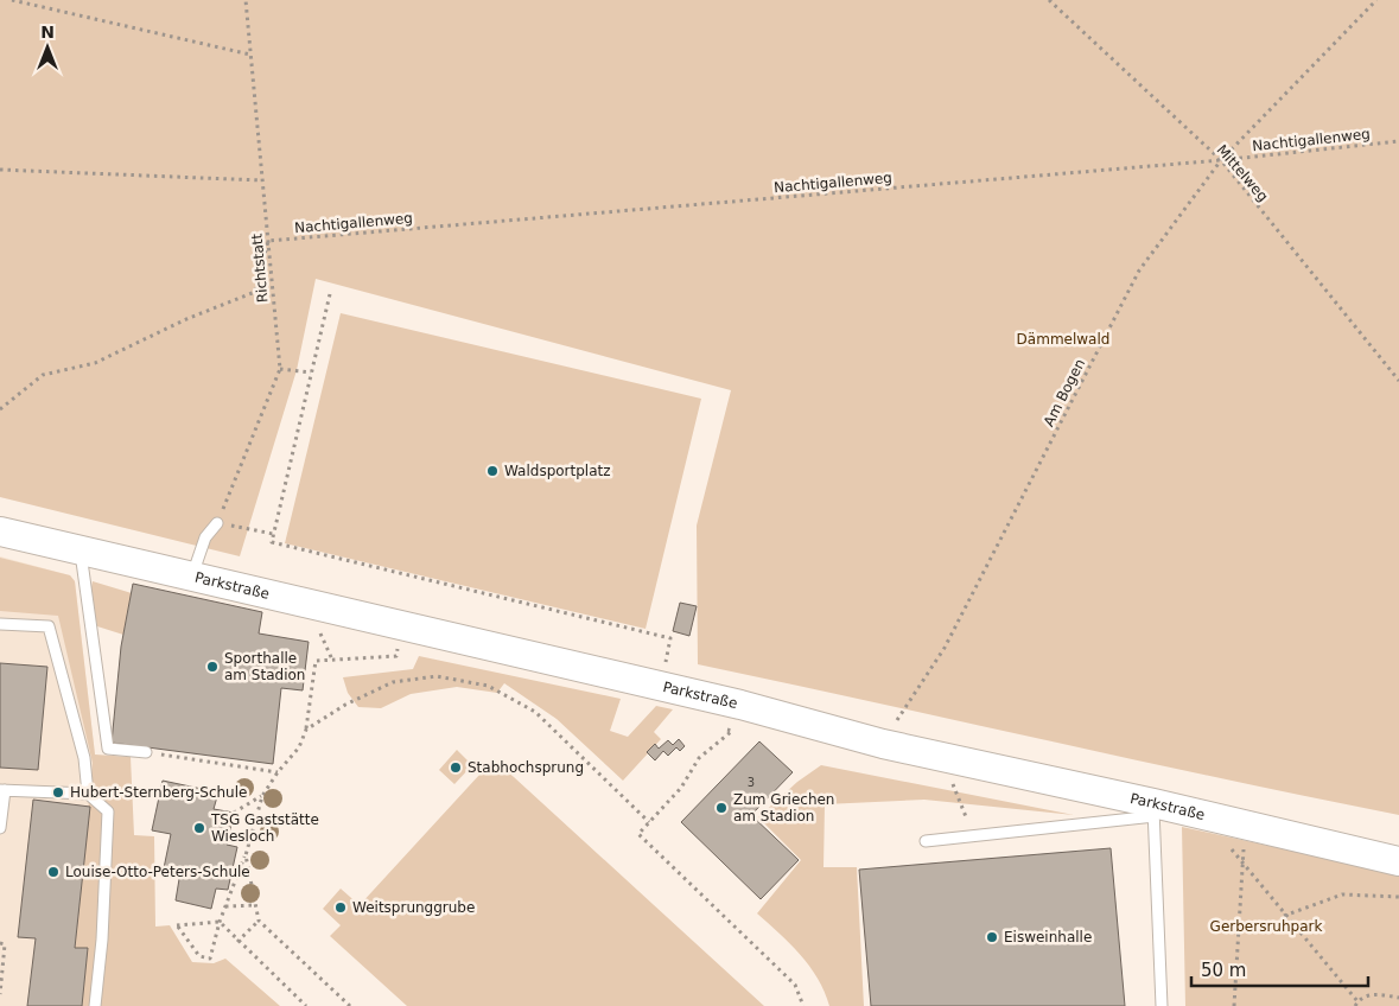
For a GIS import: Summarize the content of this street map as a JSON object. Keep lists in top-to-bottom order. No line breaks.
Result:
{"streets":{"street":["Parkstraße"],"path":["Nachtigallenweg","Mittelweg","Richtstatt","Am Bogen"]},"crossings":[["Nachtigallenweg","Mittelweg"],["Nachtigallenweg","Richtstatt"],["Nachtigallenweg","Am Bogen"],["Mittelweg","Am Bogen"],["Am Bogen","Parkstraße"]],"parks":["Dämmelwald","Gerbersruhpark"],"places":["Waldsportplatz","Sporthalle am Stadion","Stabhochsprung","Hubert-Sternberg-Schule","Zum Griechen am Stadion","TSG Gaststätte Wiesloch","Louise-Otto-Peters-Schule","Weitsprunggrube","Eisweinhalle"],"house_numbers":["3"],"scale_bar":"50 m","north":"top"}
